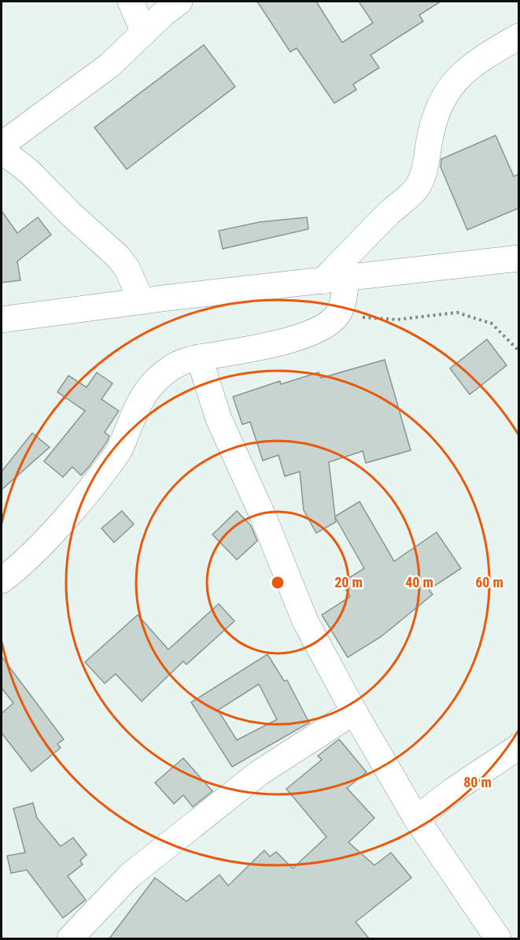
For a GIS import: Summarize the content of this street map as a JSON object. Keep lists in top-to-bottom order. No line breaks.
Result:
{"rings":["20 m","40 m","60 m","80 m"]}
